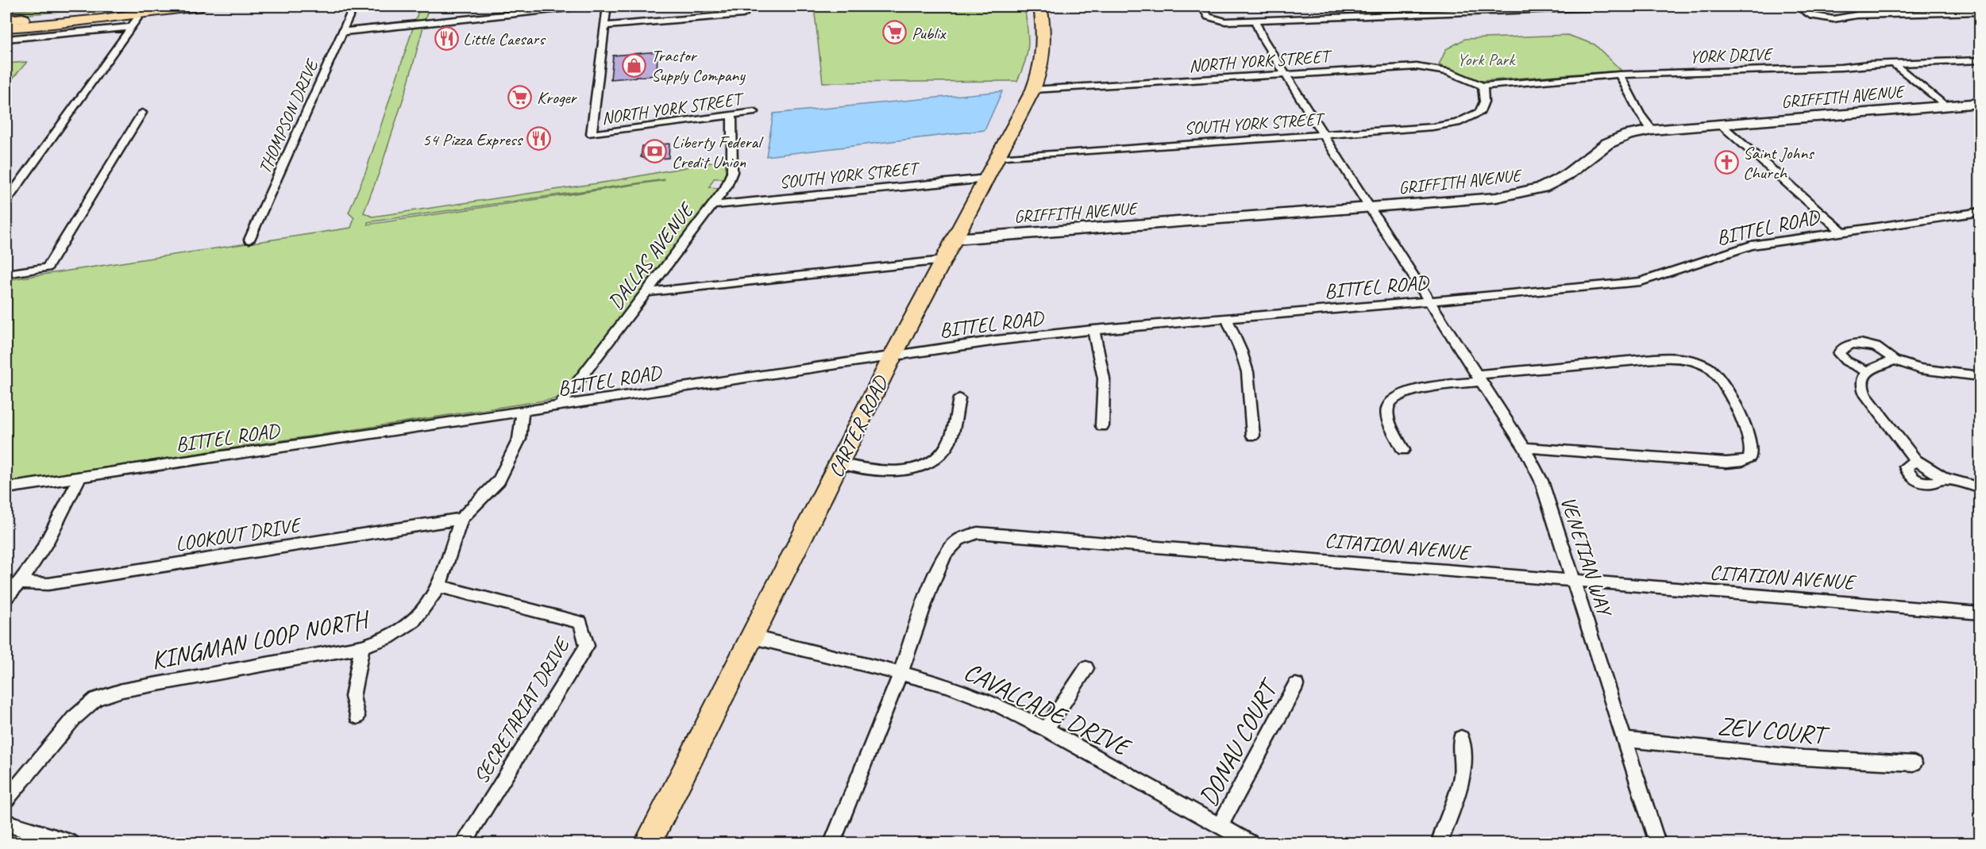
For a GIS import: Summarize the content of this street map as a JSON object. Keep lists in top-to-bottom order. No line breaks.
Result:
{"streets":{"main road":["CARTER ROAD"],"street":["YORK DRIVE","NORTH YORK STREET","GRIFFITH AVENUE","THOMPSON DRIVE","SOUTH YORK STREET","BITTEL ROAD","DALLAS AVENUE","LOOKOUT DRIVE","CITATION AVENUE","VENETIAN WAY","KINGMAN LOOP NORTH","CAVALCADE DRIVE","SECRETARIAT DRIVE","ZEV COURT","DONAU COURT"]},"crossings":[["YORK DRIVE","NORTH YORK STREET"],["YORK DRIVE","SOUTH YORK STREET"],["NORTH YORK STREET","SOUTH YORK STREET"],["NORTH YORK STREET","DALLAS AVENUE"],["NORTH YORK STREET","CARTER ROAD"],["NORTH YORK STREET","VENETIAN WAY"],["GRIFFITH AVENUE","CARTER ROAD"],["GRIFFITH AVENUE","VENETIAN WAY"],["SOUTH YORK STREET","DALLAS AVENUE"],["SOUTH YORK STREET","CARTER ROAD"],["SOUTH YORK STREET","VENETIAN WAY"],["BITTEL ROAD","DALLAS AVENUE"],["BITTEL ROAD","CARTER ROAD"],["BITTEL ROAD","VENETIAN WAY"],["CARTER ROAD","CAVALCADE DRIVE"],["CITATION AVENUE","VENETIAN WAY"],["CITATION AVENUE","CAVALCADE DRIVE"],["VENETIAN WAY","ZEV COURT"],["KINGMAN LOOP NORTH","SECRETARIAT DRIVE"],["CAVALCADE DRIVE","DONAU COURT"]],"parks":["York Park"],"places":{"supermarket":["Publix","Kroger"],"restaurant":["Little Caesars","54 Pizza Express"],"shop":["Tractor Supply Company"],"bank":["Liberty Federal Credit Union"],"church":["Saint Johns Church"]}}
